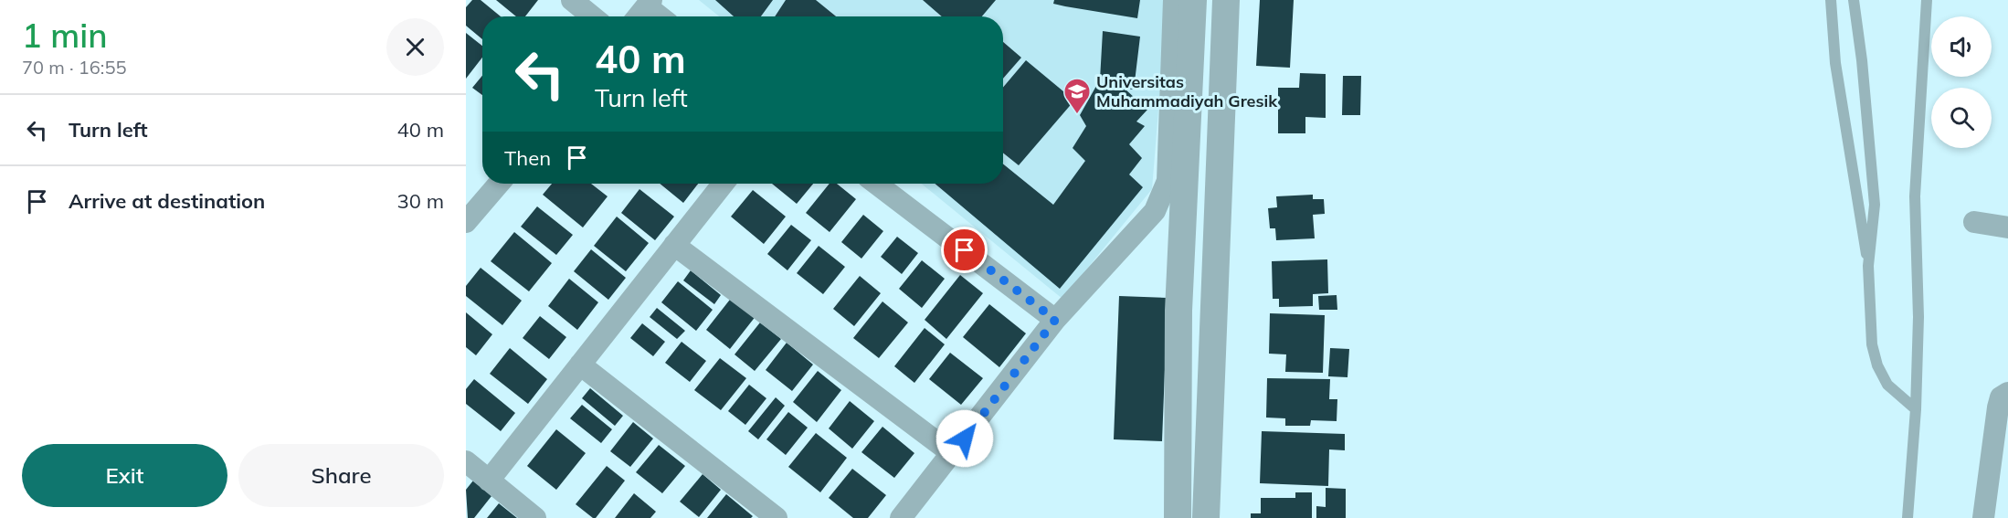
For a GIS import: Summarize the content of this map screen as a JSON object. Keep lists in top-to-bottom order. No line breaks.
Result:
{"places":{"school or university":["Universitas Muhammadiyah Gresik"]},"page":{"heading":["1 min","70 m · 16:55"],"turn":["40 m","Turn left"],"list":[{"name":"Turn left","value":"40 m"},{"name":"Arrive at destination","value":"30 m"}],"then":"Then","buttons":["Exit","Share"]}}
